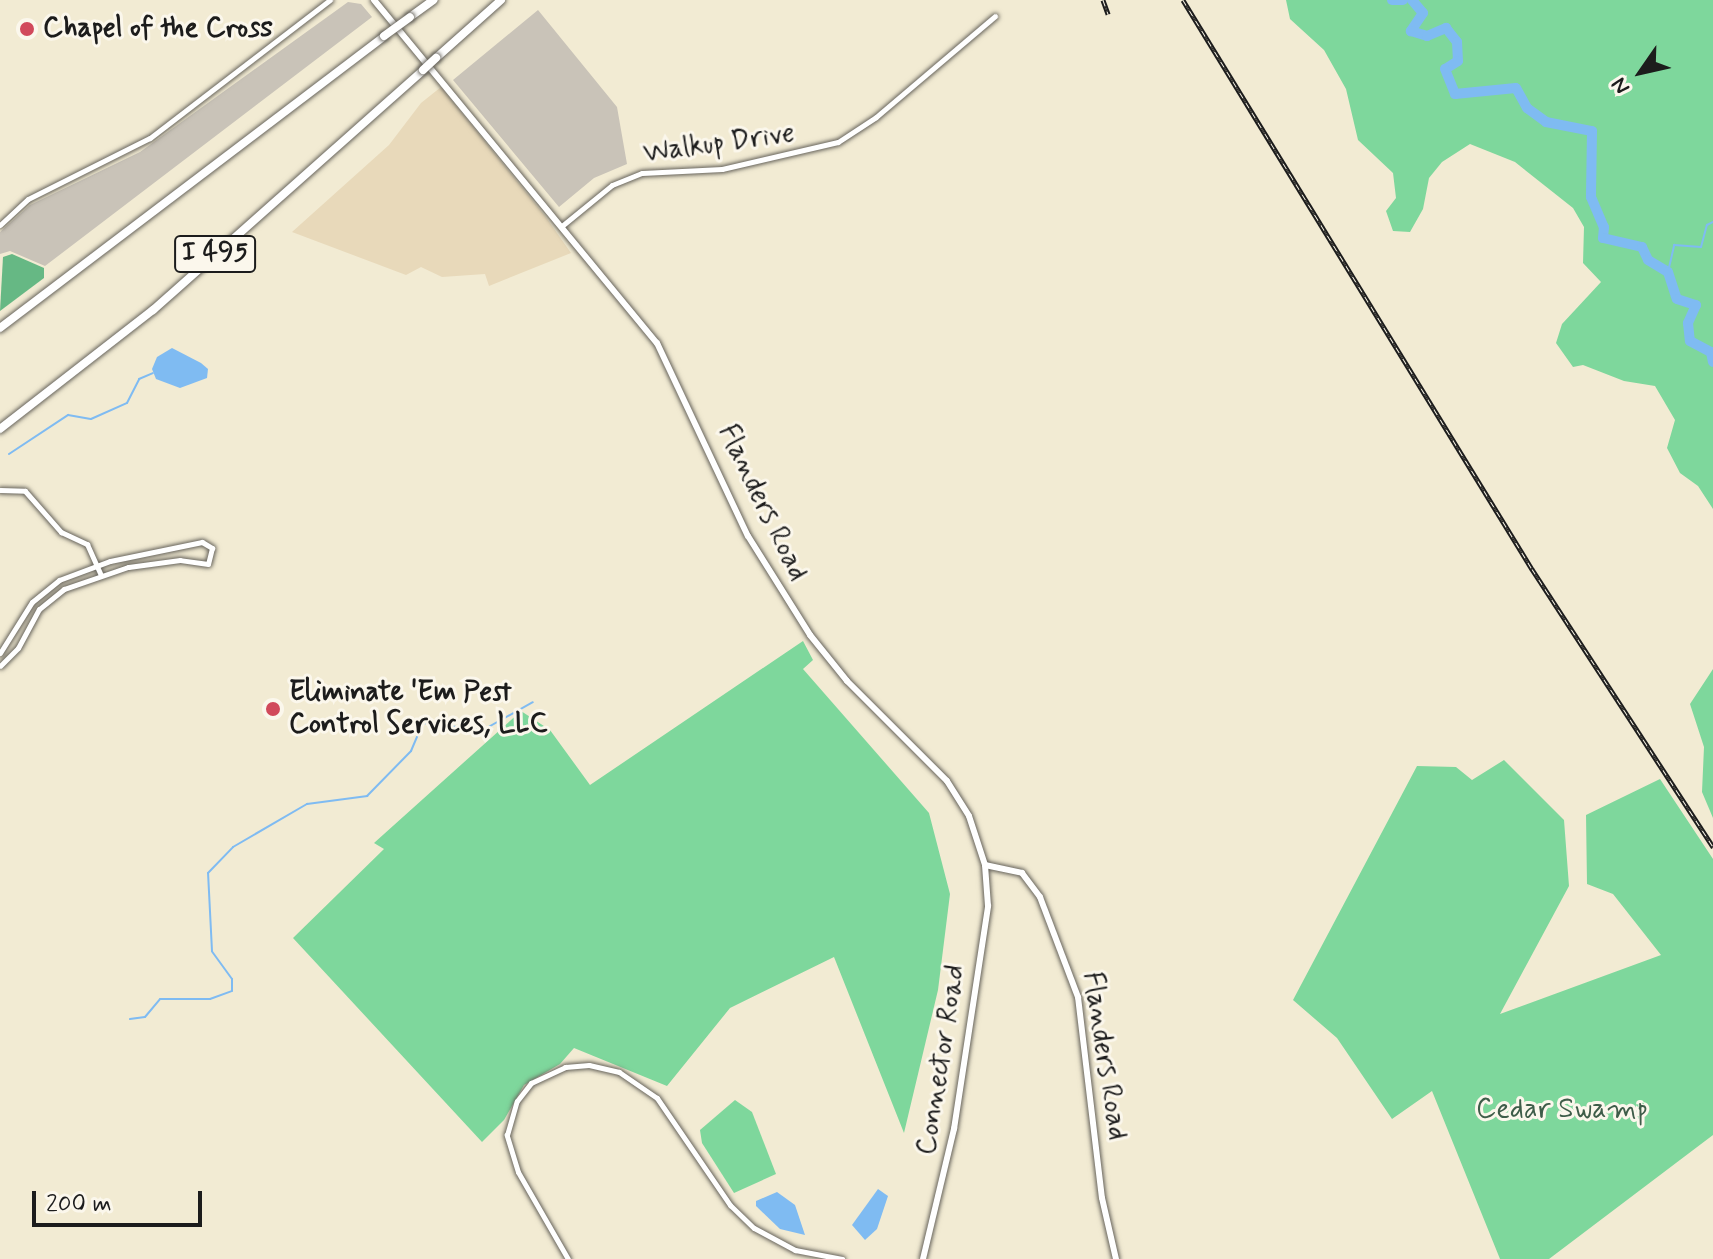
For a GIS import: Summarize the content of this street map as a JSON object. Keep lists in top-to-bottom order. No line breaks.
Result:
{"streets":{"highway":["I 495"],"main road":["Flanders Road","Connector Road"],"street":["Walkup Drive"]},"crossings":[["Walkup Drive","Flanders Road"],["Flanders Road","Connector Road"]],"parks":["Cedar Swamp"],"places":["Chapel of the Cross","Eliminate 'Em Pest Control Services, LLC"],"scale_bar":"200 m","north":"bottom left"}
